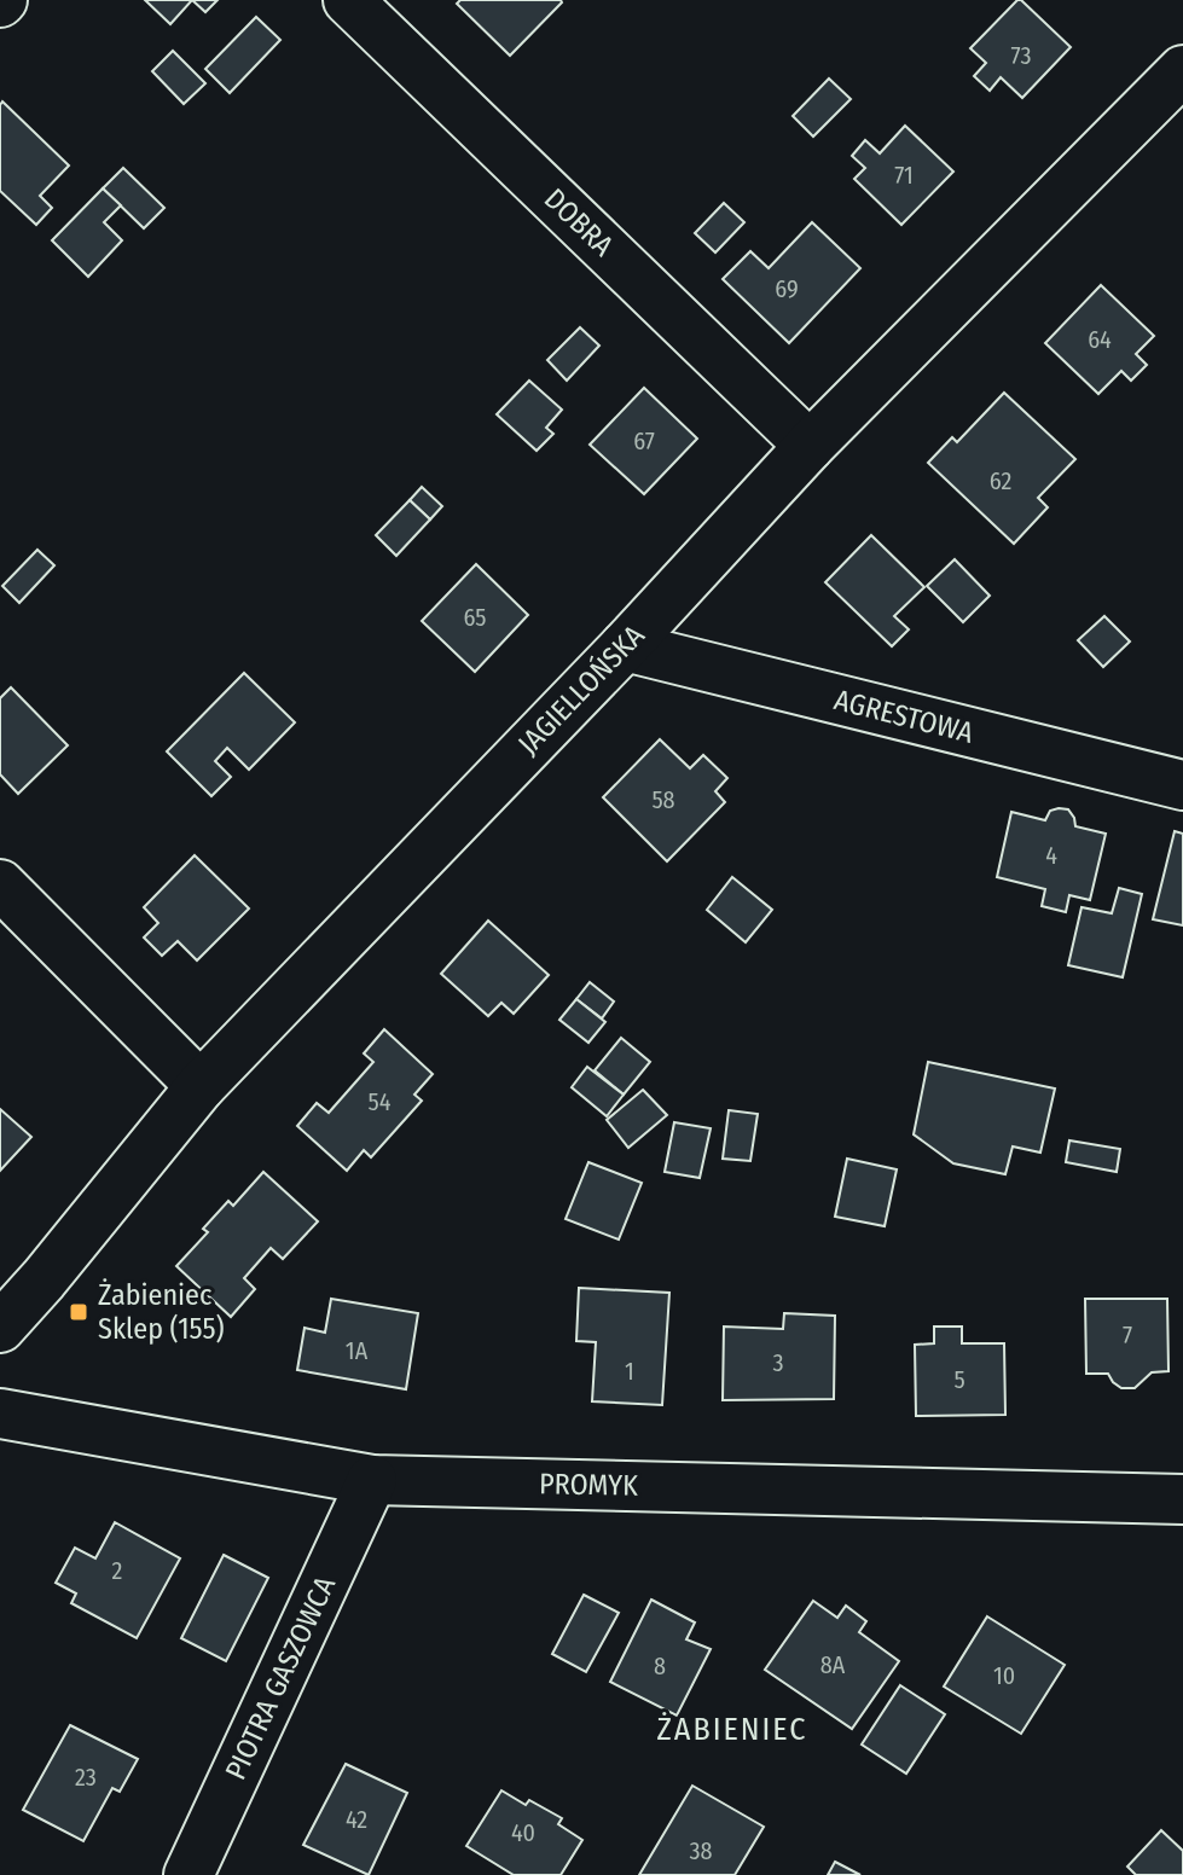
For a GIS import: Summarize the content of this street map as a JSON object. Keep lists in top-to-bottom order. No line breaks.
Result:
{"streets":{"street":["DOBRA","JAGIELLOŃSKA","AGRESTOWA","PROMYK","PIOTRA GASZOWCA"]},"crossings":[["DOBRA","JAGIELLOŃSKA"],["JAGIELLOŃSKA","AGRESTOWA"],["PROMYK","PIOTRA GASZOWCA"]],"districts":["ŻABIENIEC"],"places":{"transit":["Żabieniec Sklep (155)"]},"house_numbers":["73","71","69","64","67","62","65","58","4","54","7","1A","3","1","5","2","8A","8","10","23","42","40","38"]}
